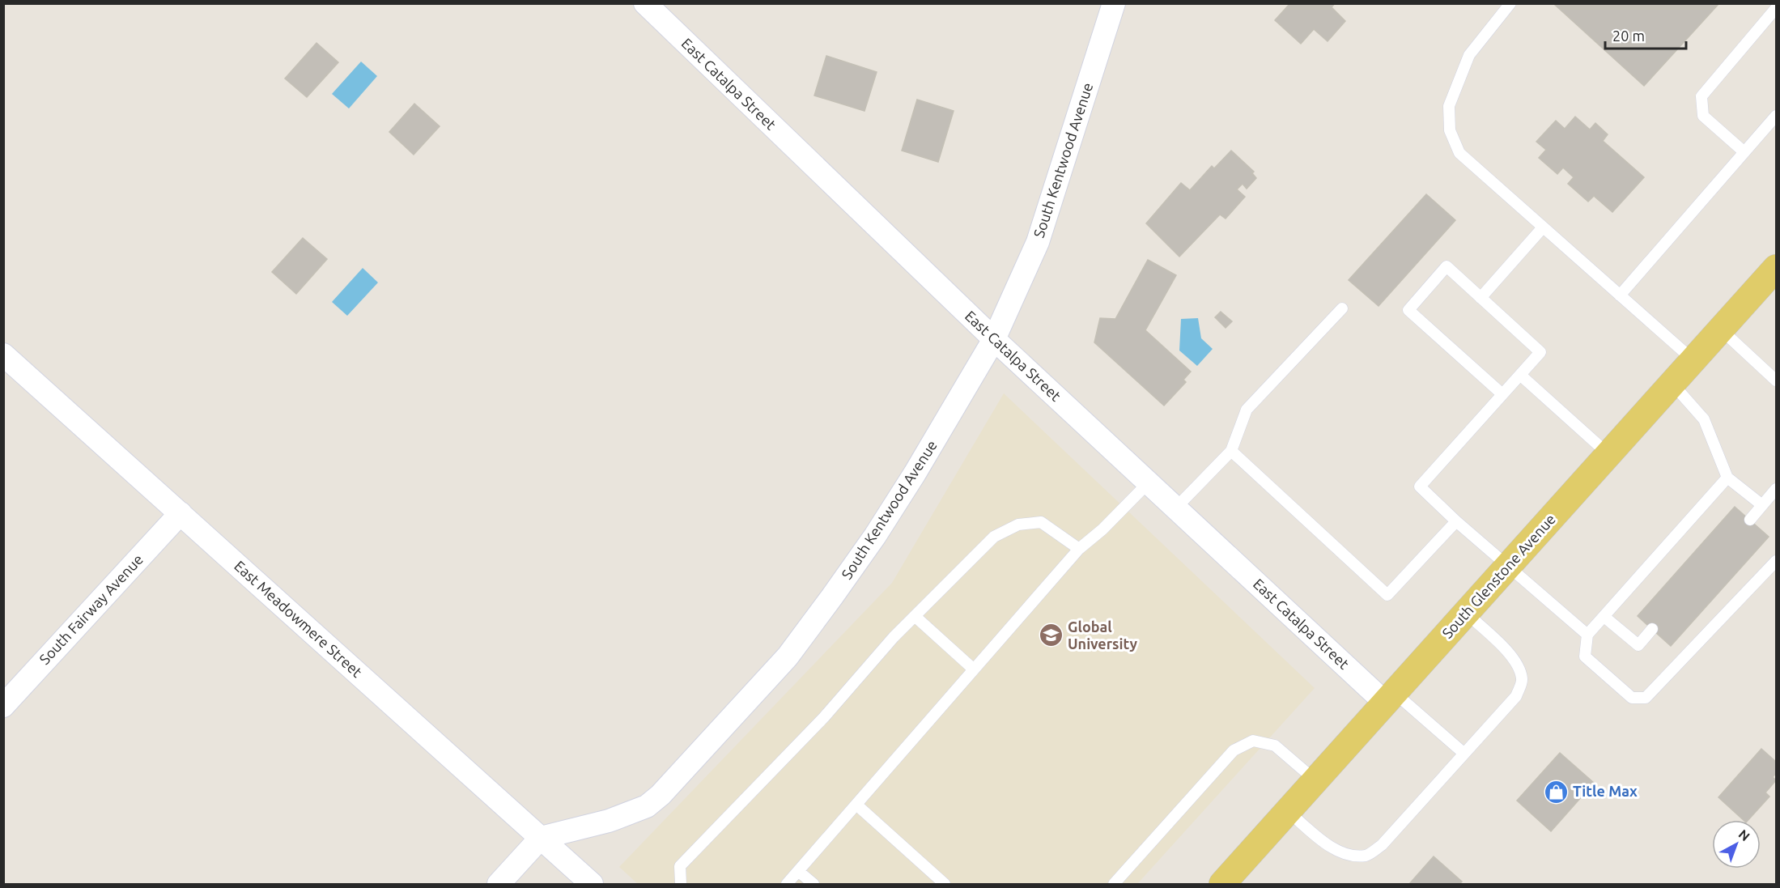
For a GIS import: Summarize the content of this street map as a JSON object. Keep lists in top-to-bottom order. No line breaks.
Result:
{"streets":{"main road":["South Glenstone Avenue"],"street":["East Catalpa Street","South Kentwood Avenue","South Fairway Avenue","East Meadowmere Street"]},"crossings":[["East Catalpa Street","South Kentwood Avenue"],["East Catalpa Street","South Glenstone Avenue"],["South Kentwood Avenue","East Meadowmere Street"],["South Fairway Avenue","East Meadowmere Street"]],"places":{"school or university":["Global University"],"shop":["Title Max"]},"scale_bar":"20 m","north":"top right"}
